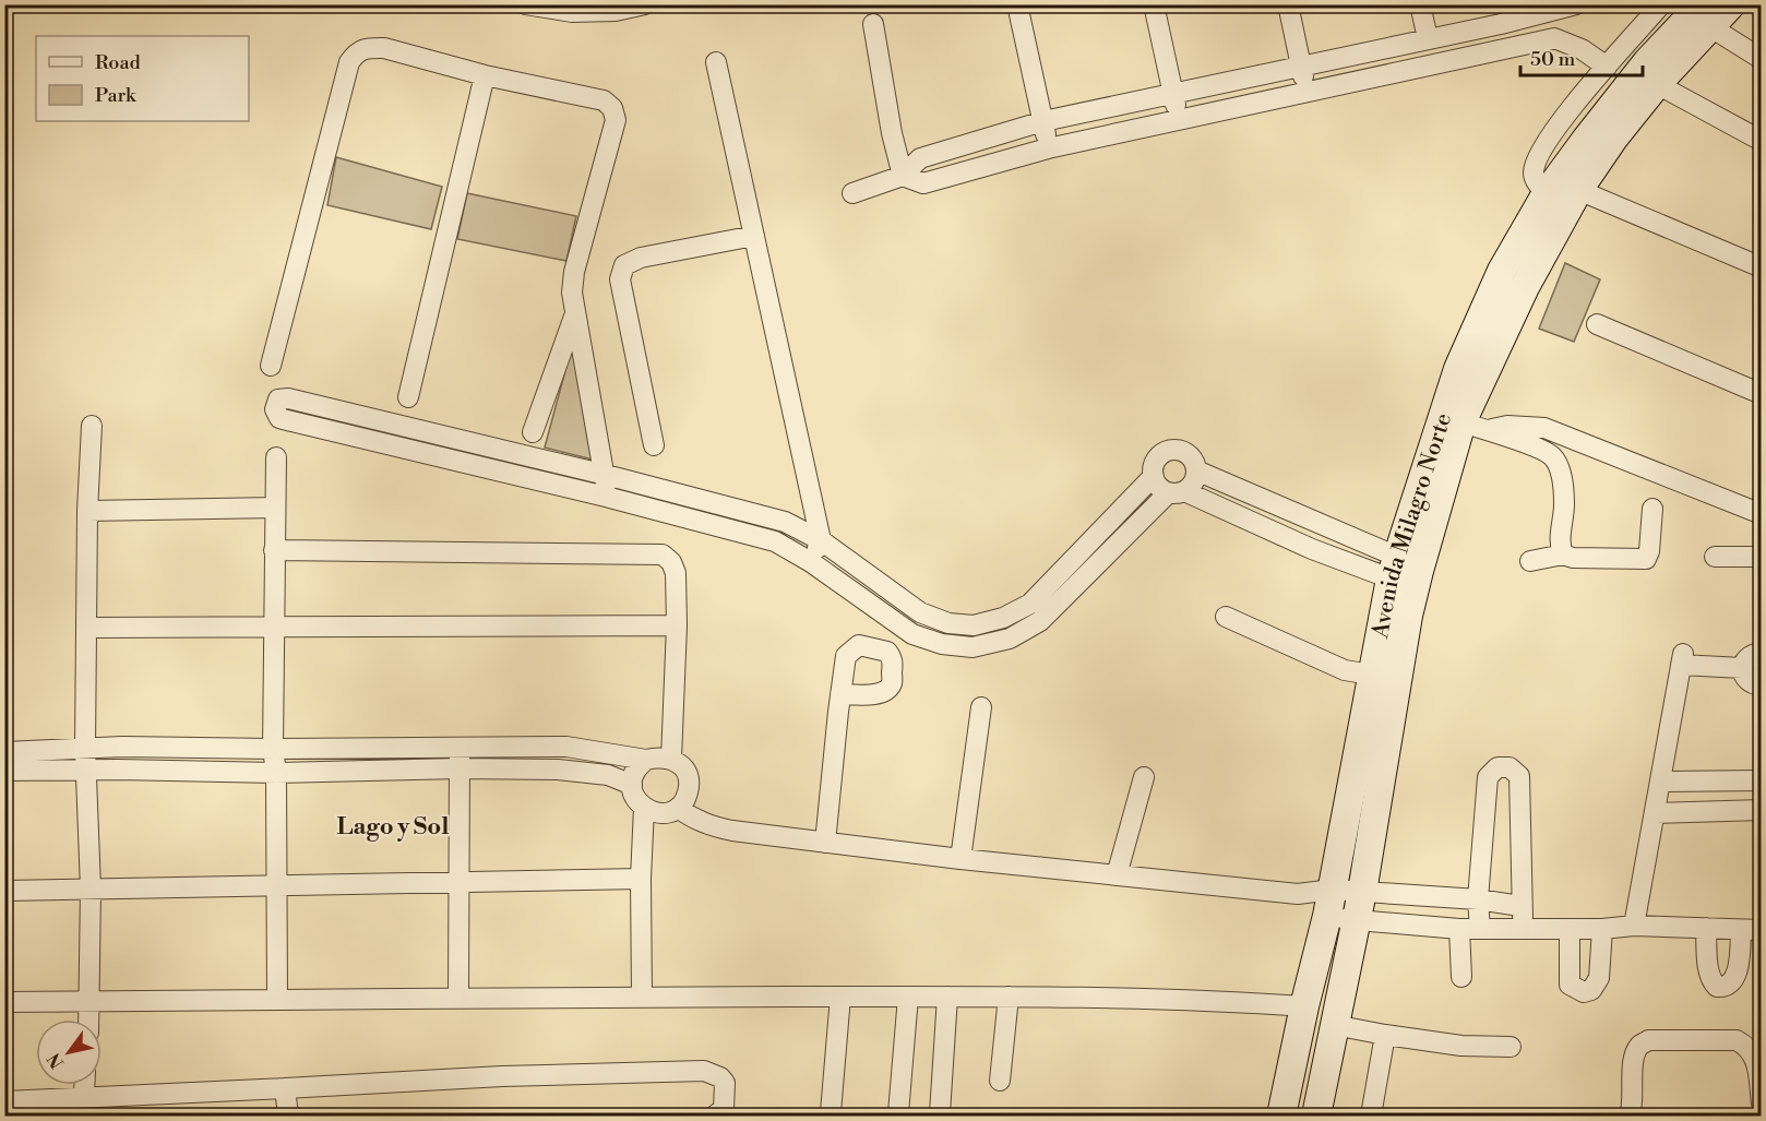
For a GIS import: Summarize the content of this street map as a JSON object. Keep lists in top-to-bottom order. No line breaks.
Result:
{"streets":{"main road":["Avenida Milagro Norte"]},"districts":["Lago y Sol"],"legend":["Road","Park"],"scale_bar":"50 m","north":"bottom left"}
